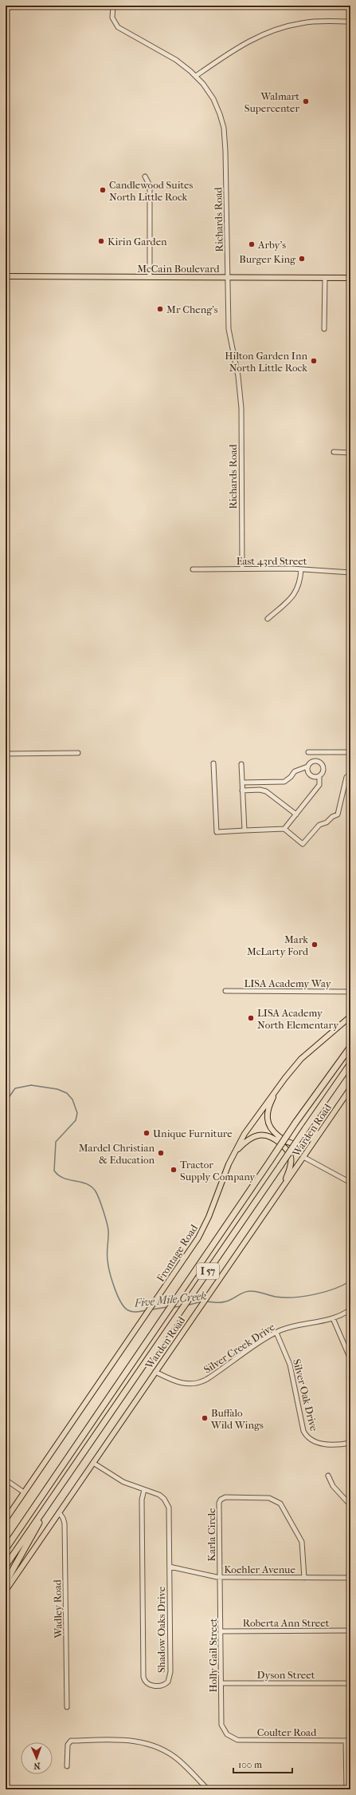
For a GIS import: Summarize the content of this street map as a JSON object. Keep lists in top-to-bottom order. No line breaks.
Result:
{"streets":{"highway":["I 57"],"main road":["McCain Boulevard","Warden Road","Frontage Road"],"street":["Richards Road","East 43rd Street","LISA Academy Way","Silver Creek Drive","Silver Oak Drive","Karla Circle","Koehler Avenue","Wadley Road","Roberta Ann Street","Shadow Oaks Drive","Holly Gail Street","Dyson Street","Coulter Road"]},"crossings":[["Richards Road","McCain Boulevard"],["Richards Road","East 43rd Street"],["Warden Road","Silver Creek Drive"],["Warden Road","Wadley Road"],["Warden Road","Shadow Oaks Drive"],["Silver Creek Drive","Silver Oak Drive"],["Karla Circle","Koehler Avenue"],["Karla Circle","Holly Gail Street"],["Koehler Avenue","Shadow Oaks Drive"],["Koehler Avenue","Holly Gail Street"],["Roberta Ann Street","Holly Gail Street"],["Holly Gail Street","Dyson Street"],["Holly Gail Street","Coulter Road"]],"water":["Five Mile Creek"],"places":["Walmart Supercenter","Candlewood Suites North Little Rock","Kirin Garden","Arby's","Burger King","Mr Cheng's","Hilton Garden Inn North Little Rock","Mark McLarty Ford","LISA Academy North Elementary","Unique Furniture","Mardel Christian & Education","Tractor Supply Company","Buffalo Wild Wings"],"scale_bar":"100 m","north":"bottom"}
